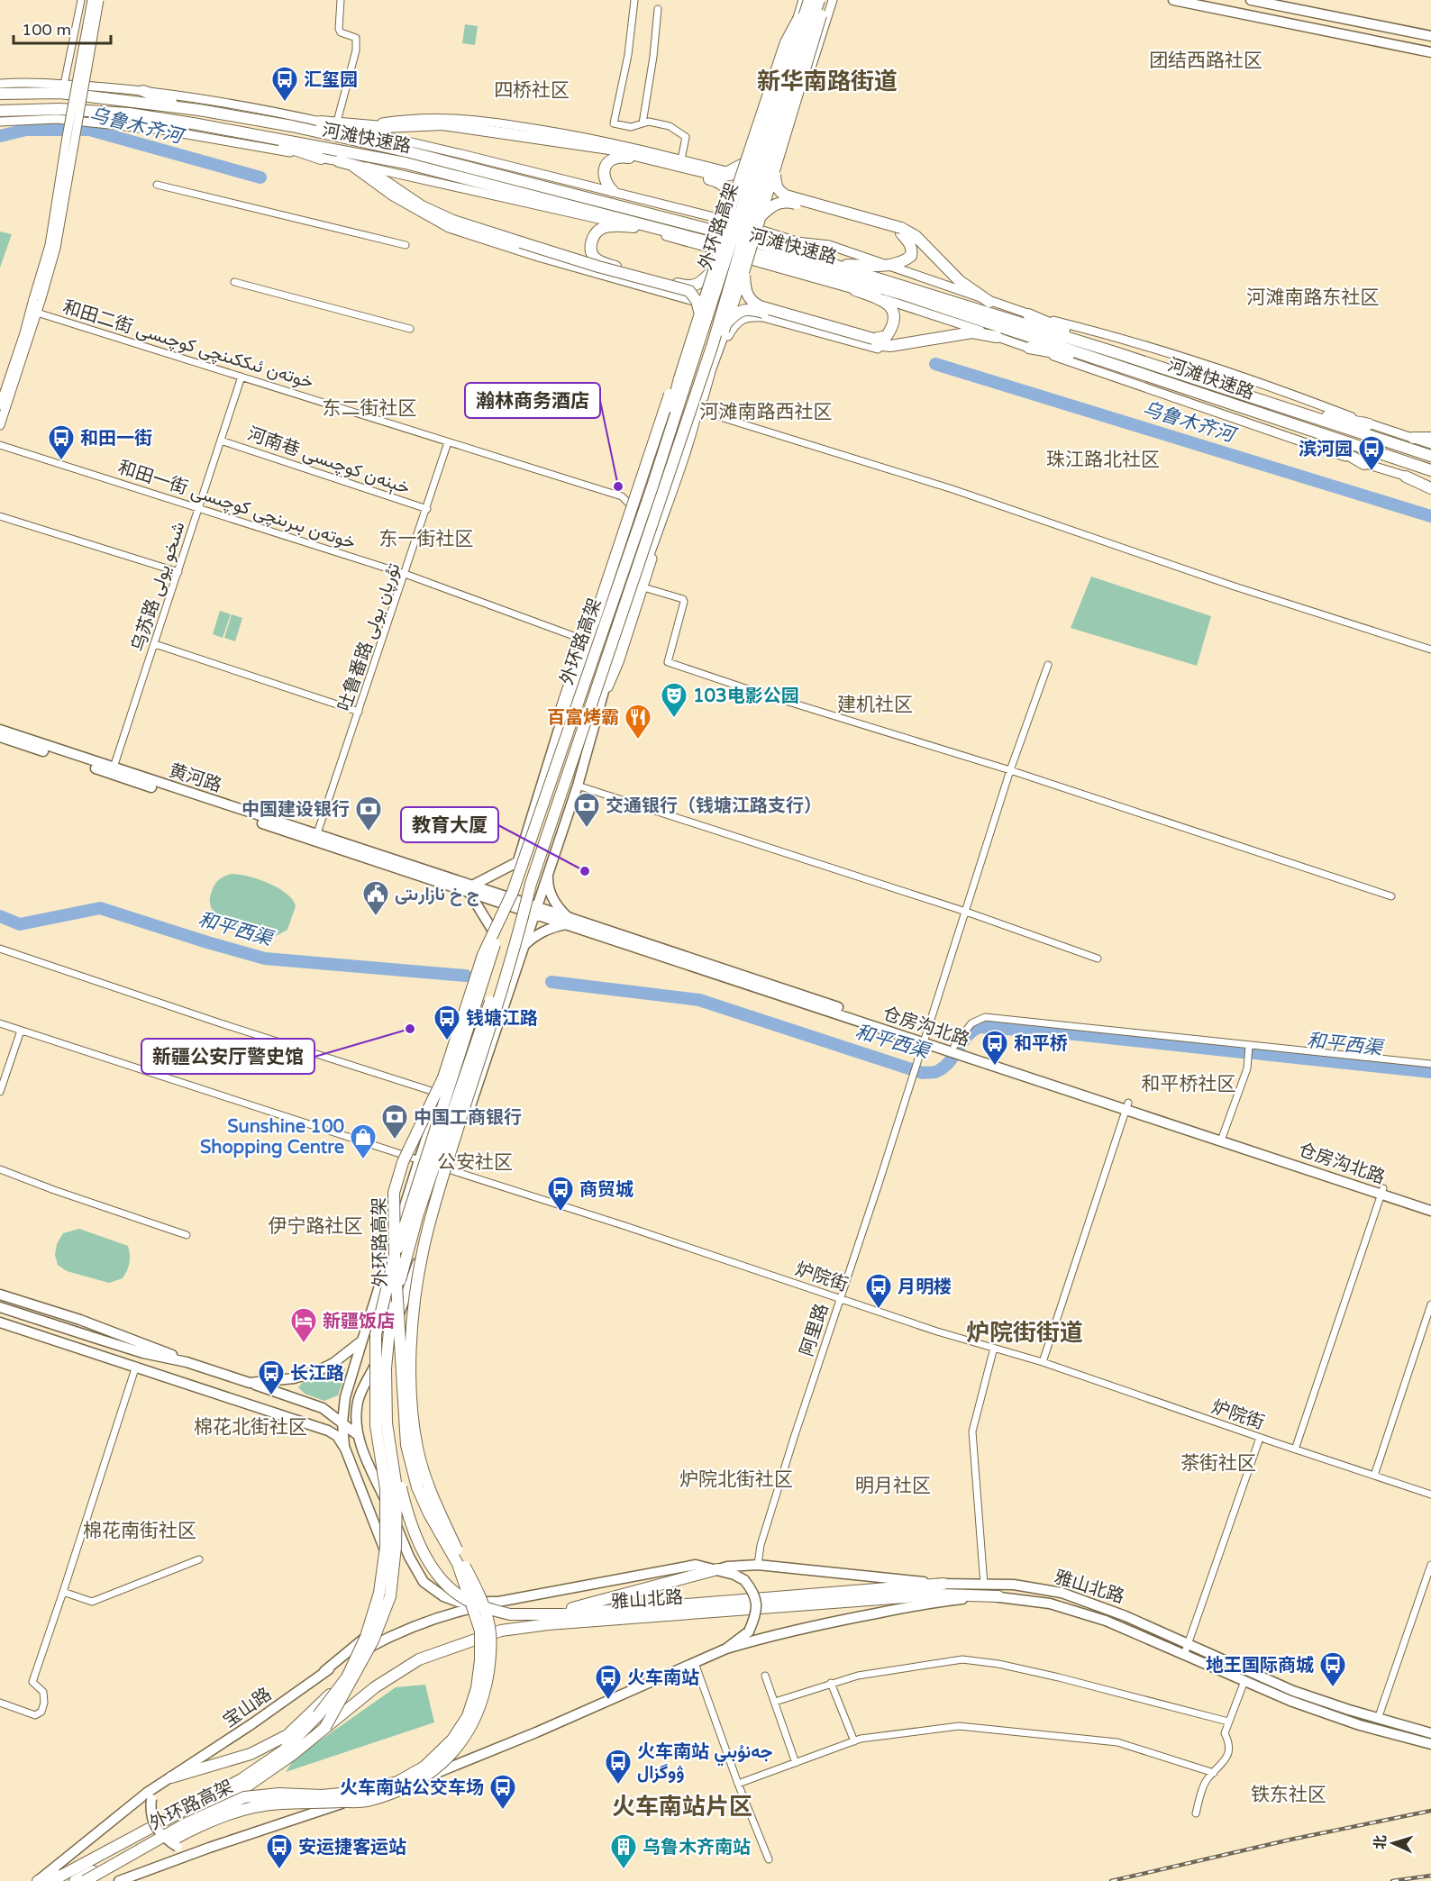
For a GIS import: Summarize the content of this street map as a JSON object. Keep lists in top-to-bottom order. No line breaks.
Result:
{"streets":{"highway":["河滩快速路","外环路高架","雅山北路"],"main road":["黄河路","仓房沟北路","宝山路"],"street":["和田二街 خوتەن ئىككىنچى كوچىسى","河南巷 خېنەن كوچىسى","和田一街 خوتەن بىرىنچى كوچىسى","乌苏路 شىخو يولى","吐鲁番路 تۇرپان يولى","炉院街","阿里路"]},"crossings":[["外环路高架","黄河路"],["外环路高架","仓房沟北路"],["和田二街 خوتەن ئىككىنچى كوچىسى","乌苏路 شىخو يولى"],["和田二街 خوتەن ئىككىنچى كوچىسى","吐鲁番路 تۇرپان يولى"],["河南巷 خېنەن كوچىسى","乌苏路 شىخو يولى"],["河南巷 خېنەن كوچىسى","吐鲁番路 تۇرپان يولى"],["和田一街 خوتەن بىرىنچى كوچىسى","乌苏路 شىخو يولى"],["和田一街 خوتەن بىرىنچى كوچىسى","吐鲁番路 تۇرپان يولى"],["乌苏路 شىخو يولى","黄河路"],["吐鲁番路 تۇرپان يولى","黄河路"],["黄河路","仓房沟北路"],["仓房沟北路","阿里路"],["炉院街","阿里路"],["阿里路","雅山北路"]],"districts":["团结西路社区","新华南路街道","四桥社区","河滩南路东社区","东二街社区","河滩南路西社区","珠江路北社区","东一街社区","建机社区","和平桥社区","公安社区","伊宁路社区","炉院街街道","棉花北街社区","茶街社区","炉院北街社区","明月社区","棉花南街社区","铁东社区","火车南站片区"],"water":["乌鲁木齐河","和平西渠"],"places":{"bus stop":["汇玺园","和田一街","滨河园","钱塘江路","和平桥","商贸城","月明楼","长江路","地王国际商城","火车南站","火车南站 جەنۇبىي ۋوگزال","火车南站公交车场","安运捷客运站"],"other":["瀚林商务酒店","教育大厦","新疆公安厅警史馆"],"theatre":["103电影公园"],"restaurant":["百富烤霸"],"bank":["交通银行（钱塘江路支行）","中国建设银行","中国工商银行"],"public building":["ج خ نازارىتى"],"shop":["Sunshine 100 Shopping Centre"],"hotel":["新疆饭店"],"building":["乌鲁木齐南站"]},"scale_bar":"100 m","north":"left"}
